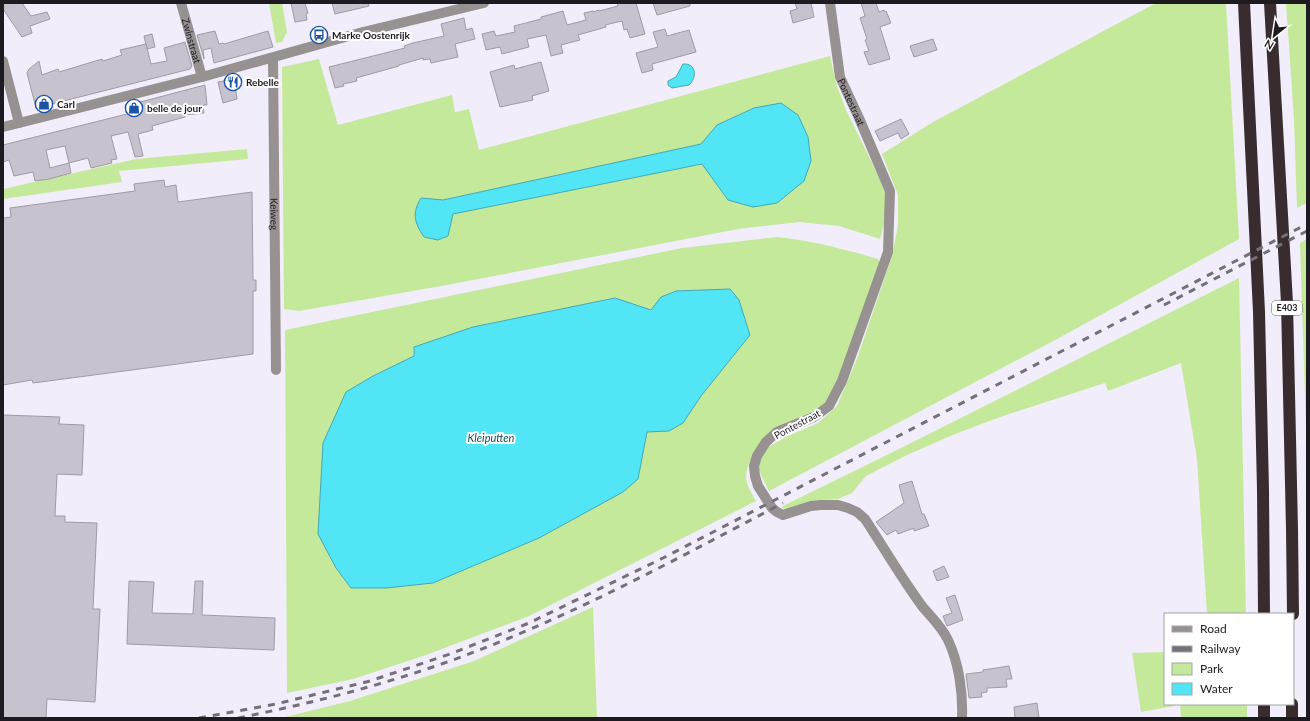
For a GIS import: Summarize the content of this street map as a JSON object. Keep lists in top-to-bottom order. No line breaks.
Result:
{"streets":{"highway":["E403"],"street":["Zwinstraat","Pontestraat","Keiweg"]},"water":["Kleiputten"],"places":{"bus stop":["Marke Oostenrijk"],"restaurant":["Rebelle"],"shop":["Carl","belle de jour"]},"legend":["Road","Railway","Park","Water"],"north":"bottom left"}
